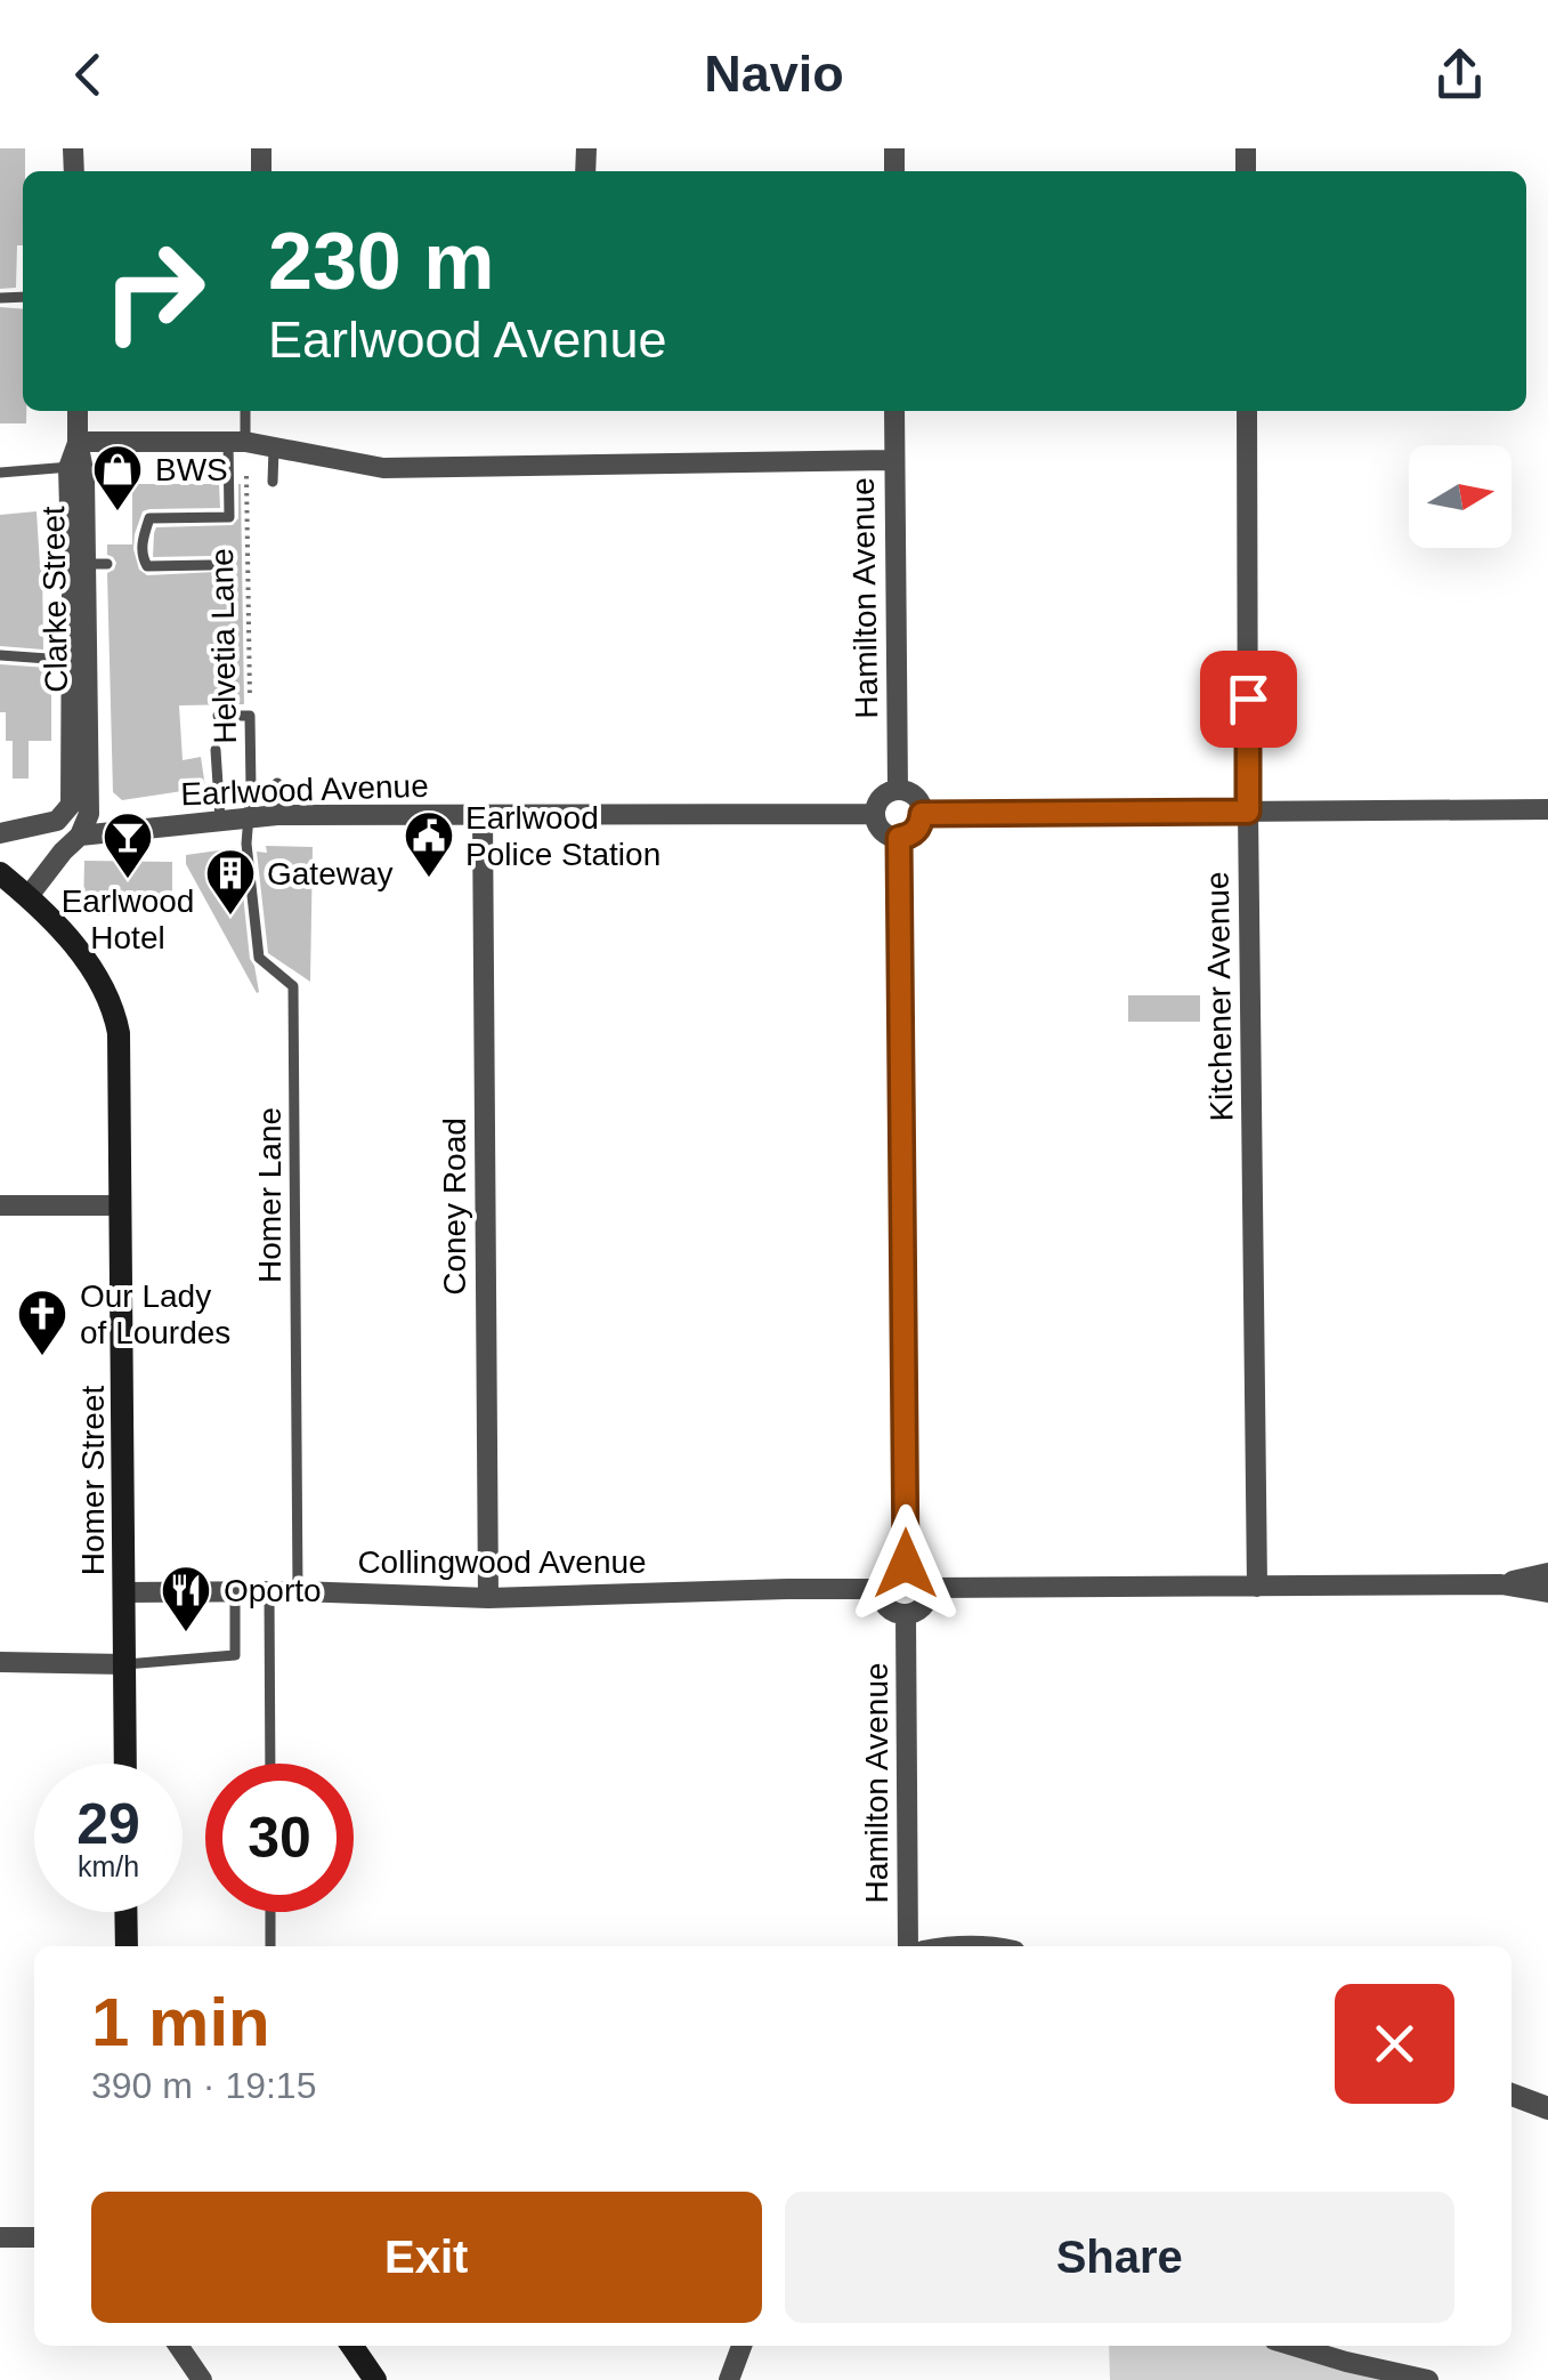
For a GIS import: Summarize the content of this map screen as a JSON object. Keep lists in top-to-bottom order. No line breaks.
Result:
{"streets":{"main road":["Homer Street"],"street":["Hamilton Avenue","Clarke Street","Earlwood Avenue","Kitchener Avenue","Coney Road","Collingwood Avenue"],"lane":["Helvetia Lane","Homer Lane"]},"crossings":[["Hamilton Avenue","Earlwood Avenue"],["Hamilton Avenue","Collingwood Avenue"],["Clarke Street","Earlwood Avenue"],["Helvetia Lane","Earlwood Avenue"],["Helvetia Lane","Homer Lane"],["Earlwood Avenue","Homer Lane"],["Earlwood Avenue","Coney Road"],["Homer Lane","Collingwood Avenue"],["Coney Road","Collingwood Avenue"],["Homer Street","Collingwood Avenue"]],"places":{"shop":["BWS"],"public building":["Earlwood Police Station"],"bar":["Earlwood Hotel"],"building":["Gateway"],"church":["Our Lady of Lourdes"],"restaurant":["Oporto"]},"north":"right","page":{"header":"Navio","turn":["230 m","Earlwood Avenue"],"speed":"29 km/h","limit":"30","heading":["1 min","390 m · 19:15"],"buttons":["Exit","Share"]}}
